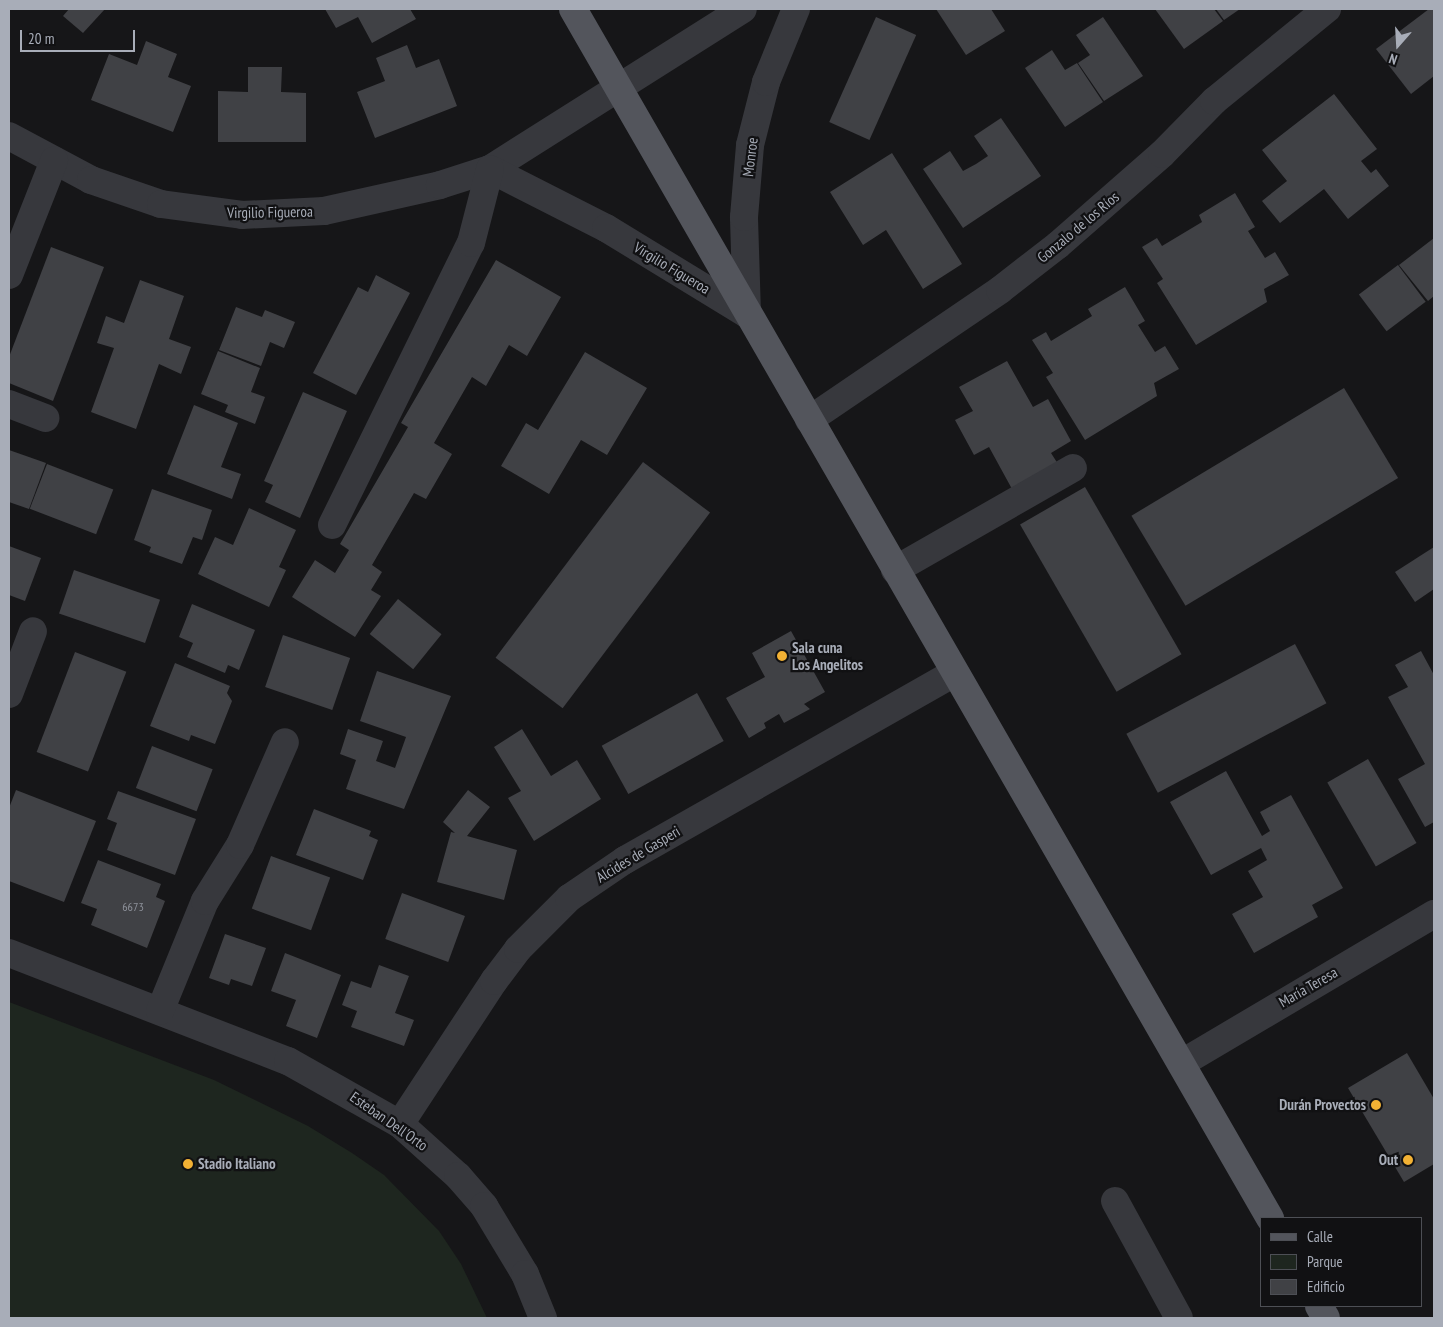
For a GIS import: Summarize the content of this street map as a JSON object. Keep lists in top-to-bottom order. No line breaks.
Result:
{"streets":{"street":["Monroe","Virgilio Figueroa","Gonzalo de los Ríos","Alcides de Gasperi","María Teresa","Esteban Dell'Orto"]},"crossings":[["Monroe","Virgilio Figueroa"],["Alcides de Gasperi","Esteban Dell'Orto"]],"places":["Sala cuna Los Angelitos","Durán Provectos","Out","Stadio Italiano"],"house_numbers":["6673"],"legend":["Calle","Parque","Edificio"],"scale_bar":"20 m","north":"bottom"}
